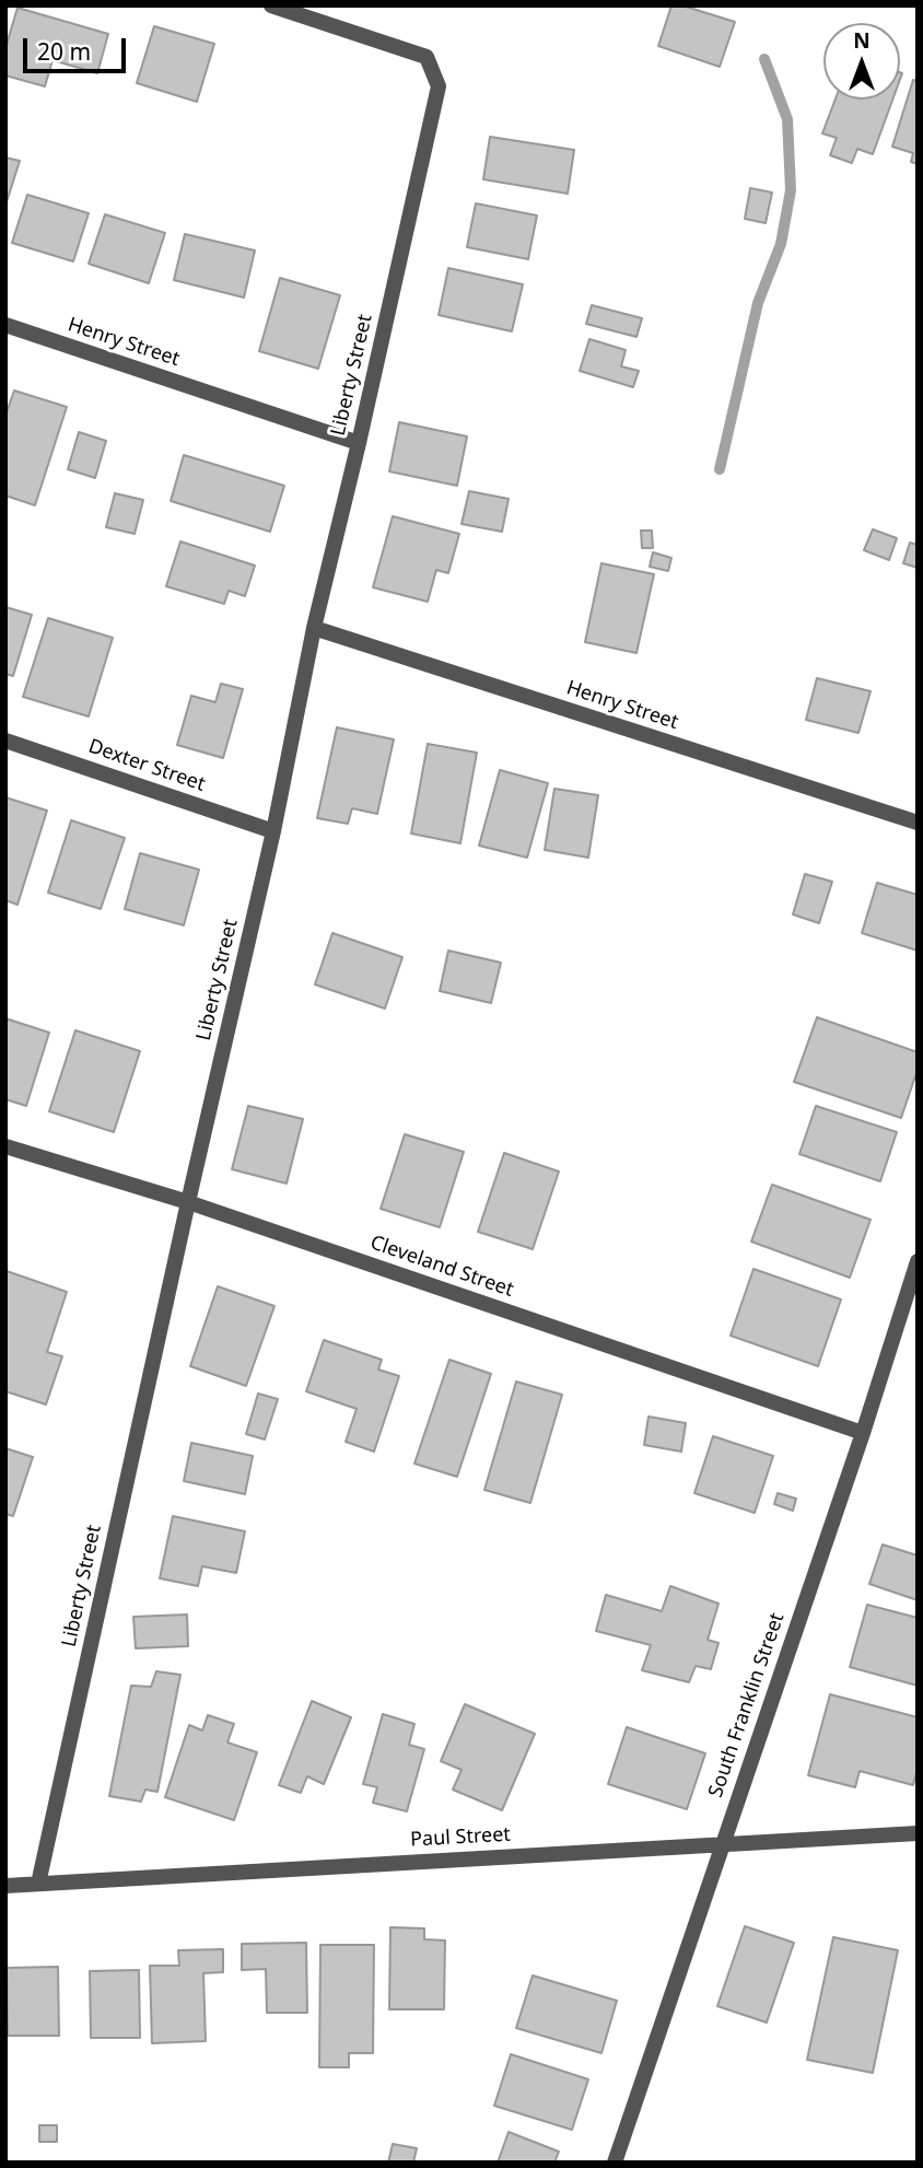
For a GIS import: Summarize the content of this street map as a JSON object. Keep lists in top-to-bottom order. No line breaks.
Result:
{"streets":{"street":["Henry Street","Liberty Street","Dexter Street","Cleveland Street","South Franklin Street","Paul Street"]},"crossings":[["Henry Street","Liberty Street"],["Liberty Street","Dexter Street"],["Liberty Street","Cleveland Street"],["Liberty Street","Paul Street"],["Cleveland Street","South Franklin Street"],["South Franklin Street","Paul Street"]],"scale_bar":"20 m","north":"top"}
